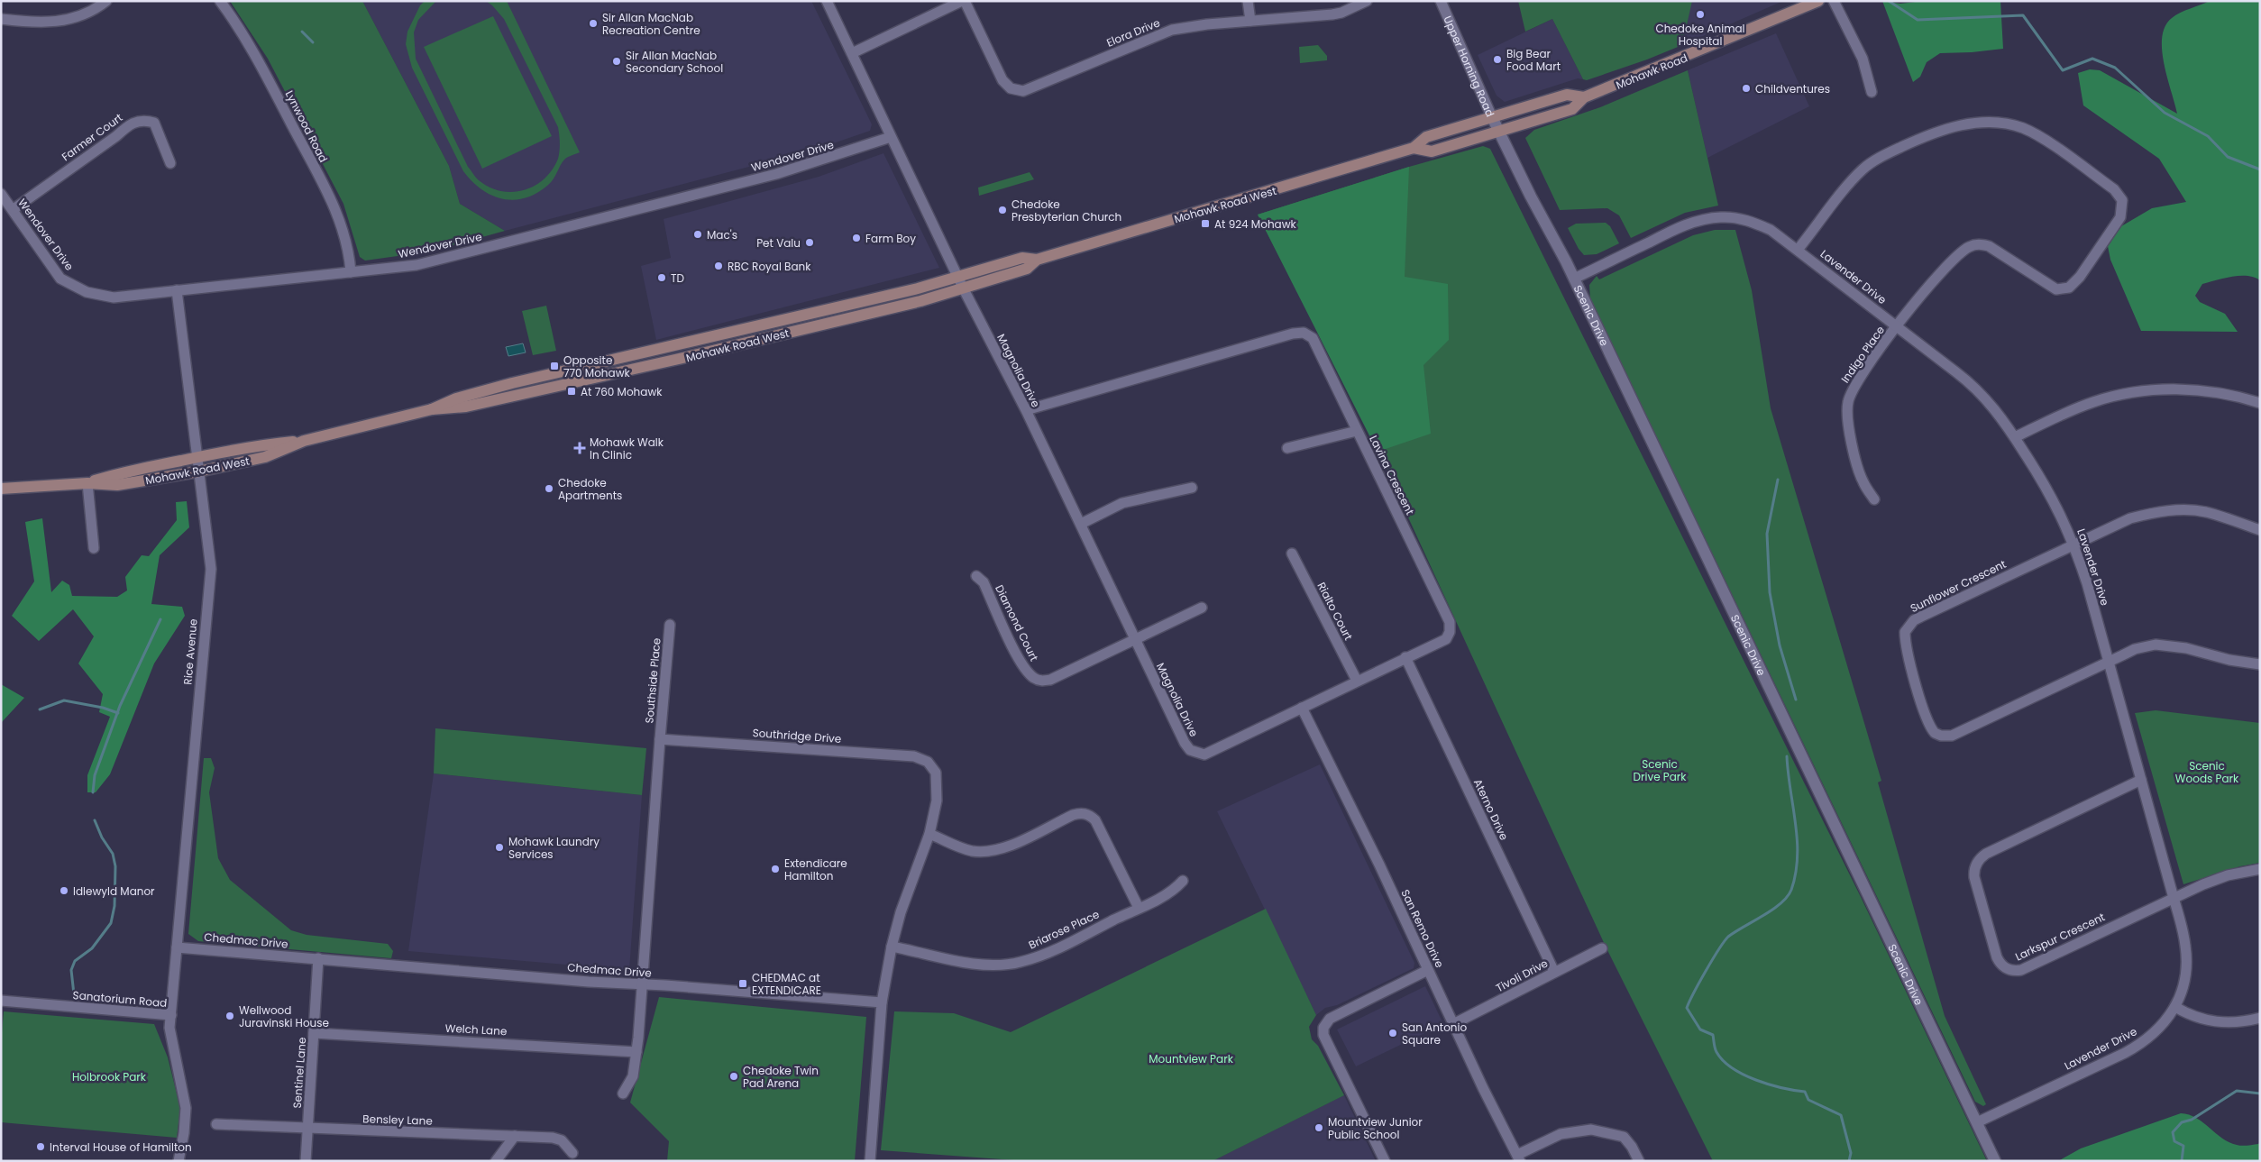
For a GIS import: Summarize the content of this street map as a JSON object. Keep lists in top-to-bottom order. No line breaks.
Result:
{"streets":{"main road":["Mohawk Road","Mohawk Road West"],"street":["Elora Drive","Upper Horning Road","Lynwood Road","Farmer Court","Wendover Drive","Lavender Drive","Scenic Drive","Indigo Place","Magnolia Drive","Lavina Crescent","Sunflower Crescent","Rialto Court","Diamond Court","Rice Avenue","Southside Place","Southridge Drive","Aterno Drive","San Remo Drive","Briarose Place","Larkspur Crescent","Chedmac Drive","Tivoli Drive","Sanatorium Road","Welch Lane","Sentinel Lane","Bensley Lane"]},"crossings":[["Upper Horning Road","Mohawk Road"],["Upper Horning Road","Mohawk Road West"],["Upper Horning Road","Scenic Drive"],["Mohawk Road","Mohawk Road West"],["Mohawk Road","Scenic Drive"],["Lynwood Road","Wendover Drive"],["Farmer Court","Wendover Drive"],["Wendover Drive","Magnolia Drive"],["Wendover Drive","Rice Avenue"],["Mohawk Road West","Scenic Drive"],["Mohawk Road West","Magnolia Drive"],["Mohawk Road West","Rice Avenue"],["Lavender Drive","Scenic Drive"],["Lavender Drive","Indigo Place"],["Lavender Drive","Sunflower Crescent"],["Lavender Drive","Larkspur Crescent"],["Magnolia Drive","Lavina Crescent"],["Magnolia Drive","Diamond Court"],["Lavina Crescent","Rialto Court"],["Lavina Crescent","Aterno Drive"],["Lavina Crescent","San Remo Drive"],["Rice Avenue","Chedmac Drive"],["Rice Avenue","Sanatorium Road"],["Southside Place","Southridge Drive"],["Southridge Drive","Briarose Place"],["Southridge Drive","Chedmac Drive"],["Aterno Drive","Tivoli Drive"],["San Remo Drive","Tivoli Drive"],["Chedmac Drive","Sentinel Lane"],["Welch Lane","Sentinel Lane"],["Sentinel Lane","Bensley Lane"]],"parks":["Scenic Drive Park","Scenic Woods Park","Mountview Park","Holbrook Park"],"places":{"other":["Chedoke Animal Hospital","Sir Allan MacNab Recreation Centre","Big Bear Food Mart","Sir Allan MacNab Secondary School","Childventures","Chedoke Presbyterian Church","Mac's","Farm Boy","Pet Valu","RBC Royal Bank","TD","Chedoke Apartments","Mohawk Laundry Services","Extendicare Hamilton","Idlewyld Manor","Wellwood Juravinski House","San Antonio Square","Chedoke Twin Pad Arena","Mountview Junior Public School","Interval House of Hamilton"],"transit":["At 924 Mohawk","Opposite 770 Mohawk","At 760 Mohawk","CHEDMAC at EXTENDICARE"],"health":["Mohawk Walk In Clinic"]}}
